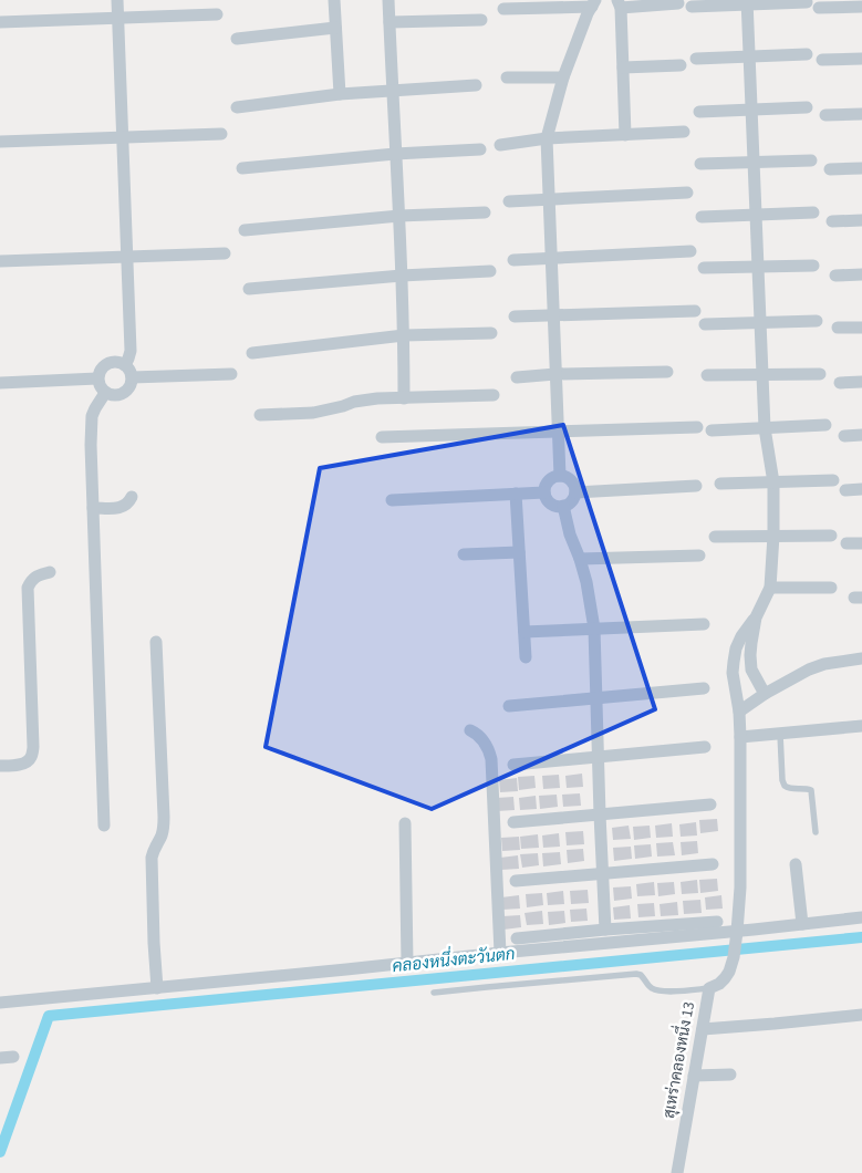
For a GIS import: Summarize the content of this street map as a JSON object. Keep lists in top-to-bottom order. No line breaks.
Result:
{"streets":{"street":["สุเหร่าคลองหนึ่ง 13"]},"water":["คลองหนึ่งตะวันตก"]}
